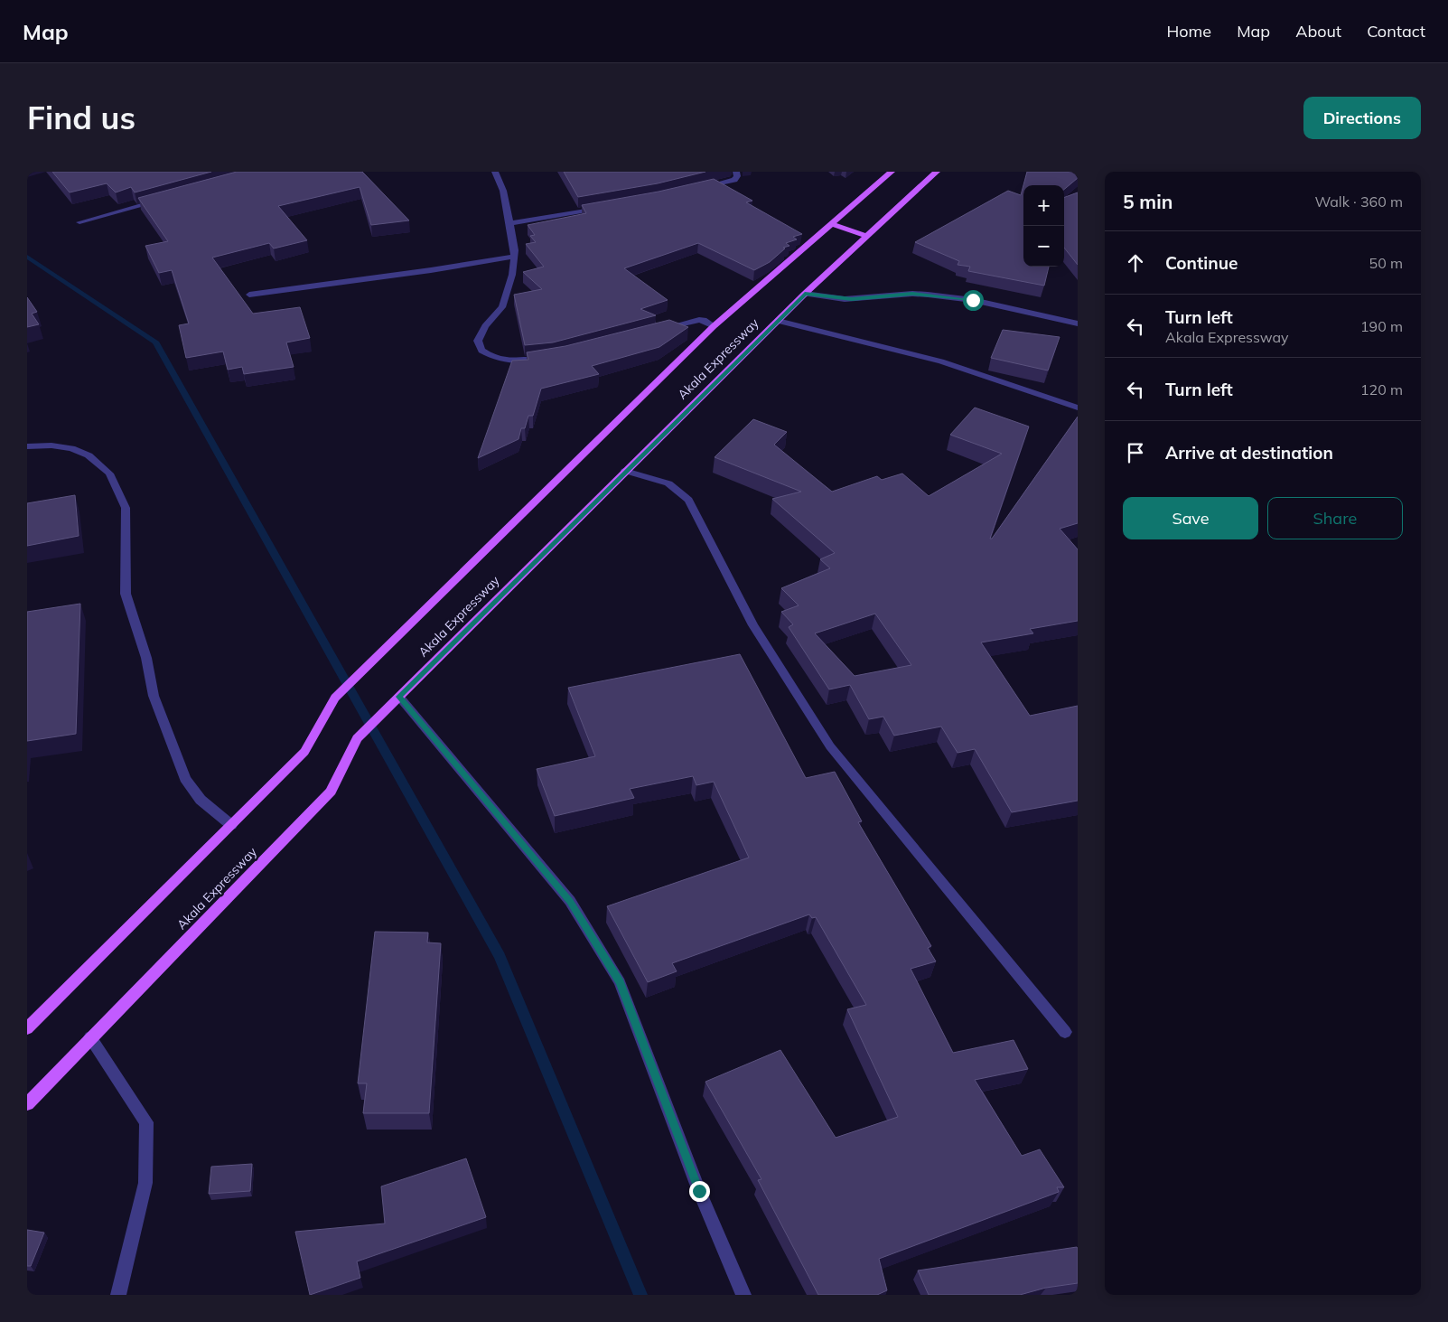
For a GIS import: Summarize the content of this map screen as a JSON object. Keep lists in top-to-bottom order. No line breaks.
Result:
{"streets":{"main road":["Akala Expressway"]},"page":{"header":"Map","nav":["Home","Map","About","Contact"],"buttons":["Directions",["Save","Share"]],"title":"Find us","heading":["5 min","Walk · 360 m"],"map_buttons":["+","−"],"list":[["Continue","50 m"],["Turn left","Akala Expressway","190 m"],["Turn left","120 m"],"Arrive at destination"]}}
